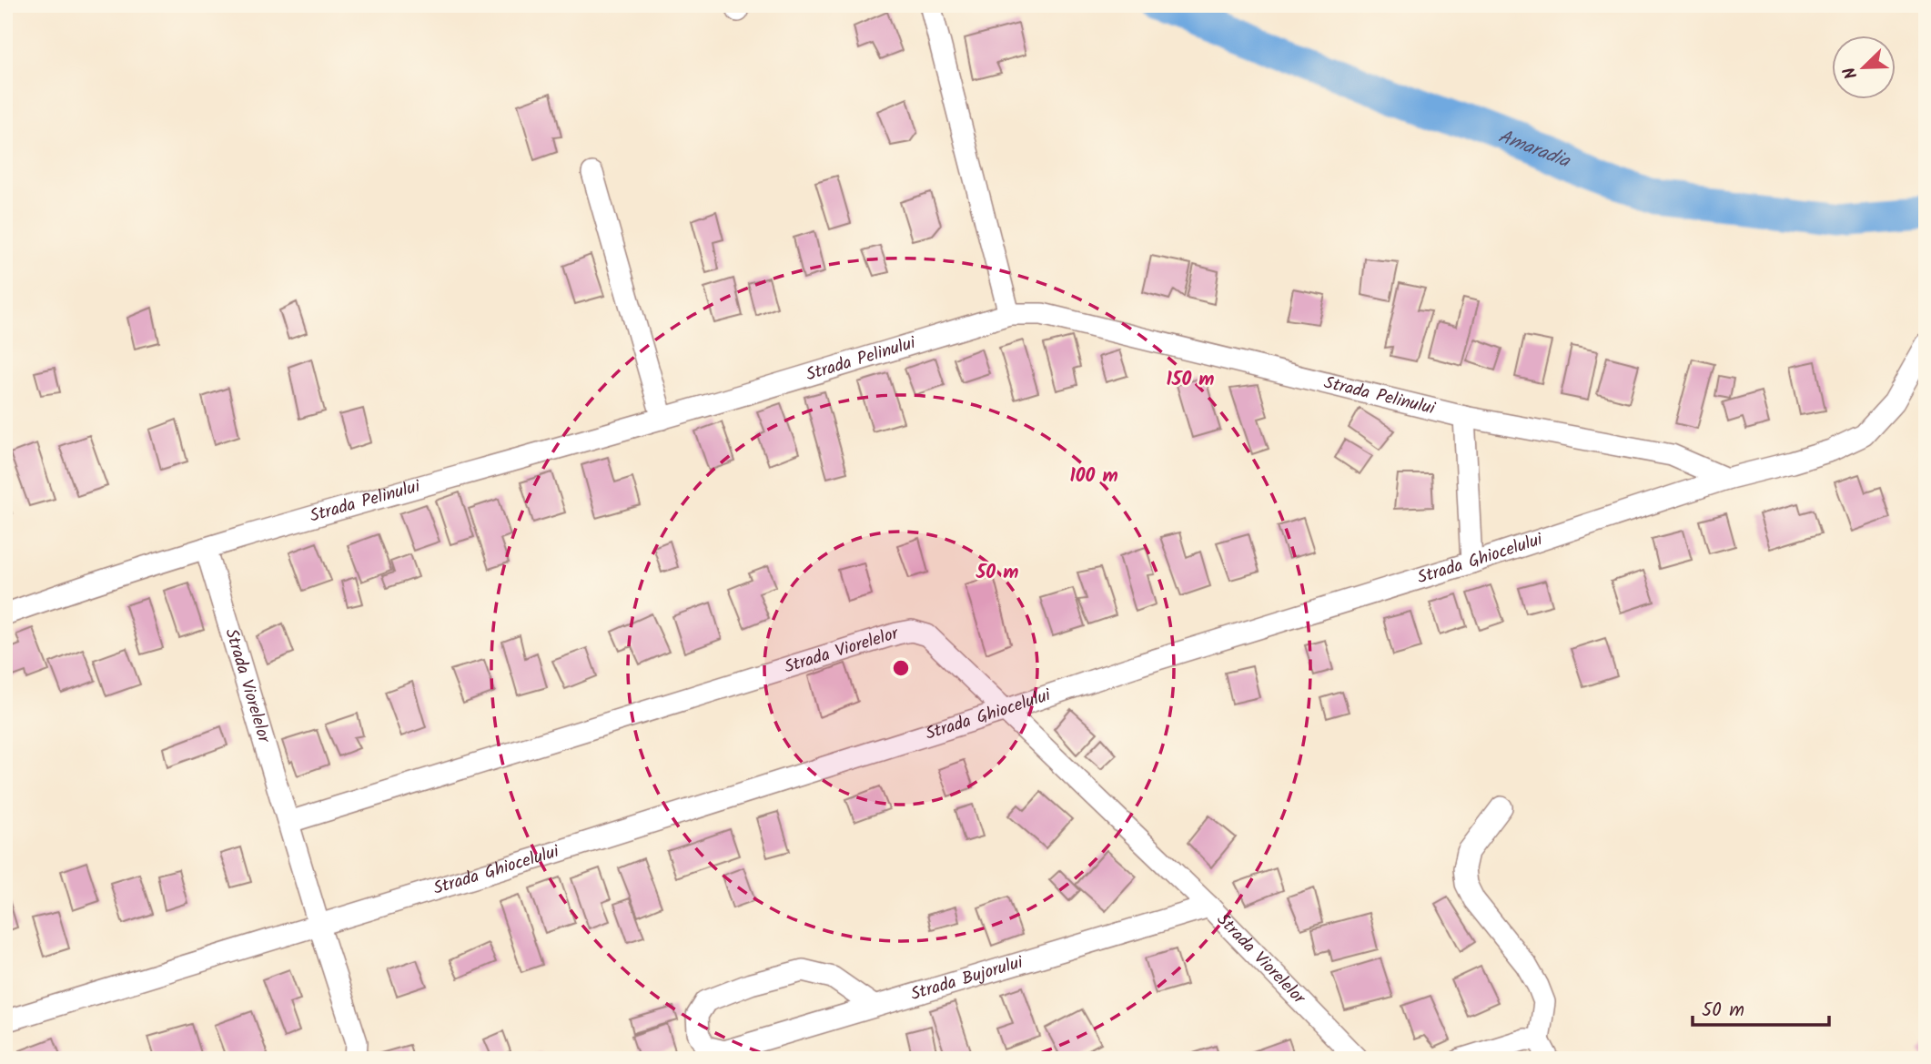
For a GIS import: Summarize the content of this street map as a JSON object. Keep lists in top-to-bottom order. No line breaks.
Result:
{"streets":{"street":["Strada Pelinului","Strada Ghiocelului","Strada Viorelelor","Strada Bujorului"]},"crossings":[["Strada Pelinului","Strada Ghiocelului"],["Strada Pelinului","Strada Viorelelor"],["Strada Ghiocelului","Strada Viorelelor"],["Strada Viorelelor","Strada Bujorului"]],"water":["Amaradia"],"scale_bar":"50 m","north":"bottom left","rings":["150 m","100 m","50 m"]}
